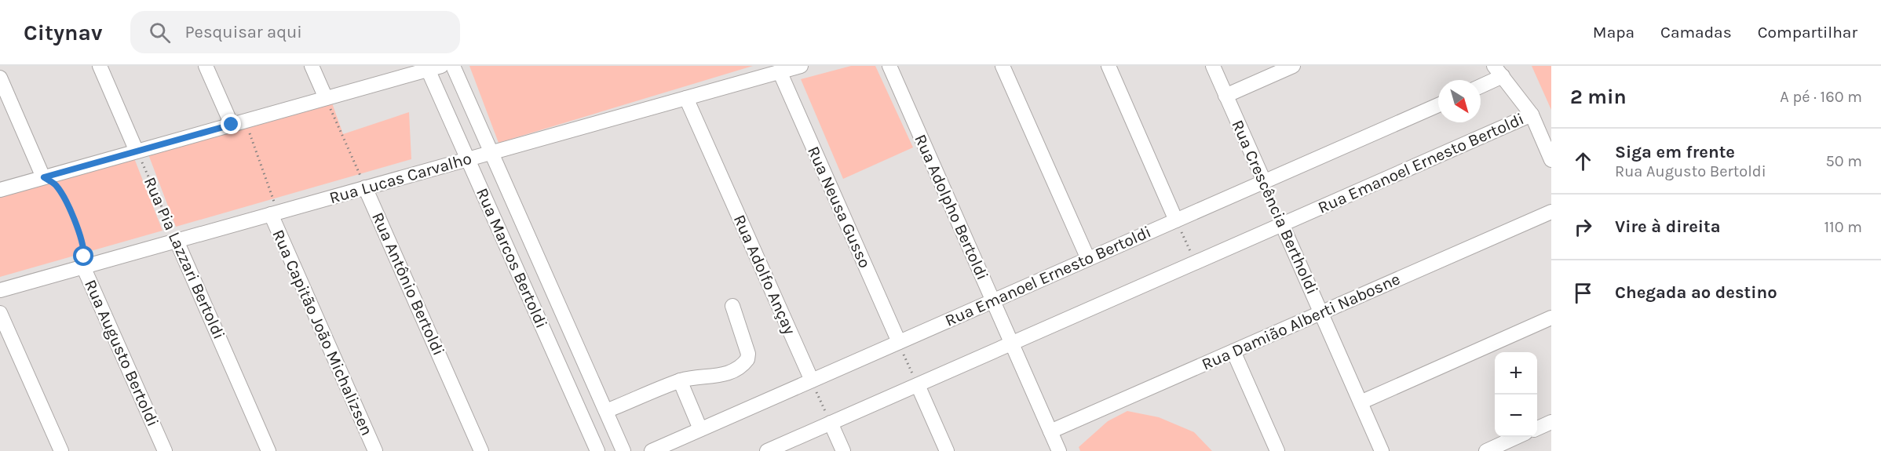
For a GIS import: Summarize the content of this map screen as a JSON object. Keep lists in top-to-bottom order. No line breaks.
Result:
{"streets":{"street":["Rua Emanoel Ernesto Bertoldi","Rua Lucas Carvalho","Rua Neusa Gusso","Rua Adolpho Bertoldi","Rua Crescência Bertholdi","Rua Pia Lazzari Bertoldi","Rua Marcos Bertoldi","Rua Adolfo Ançay","Rua Antônio Bertoldi","Rua Damião Alberti Nabosne","Rua Capitão João Michalizsen","Rua Augusto Bertoldi"]},"crossings":[["Rua Emanoel Ernesto Bertoldi","Rua Neusa Gusso"],["Rua Emanoel Ernesto Bertoldi","Rua Adolpho Bertoldi"],["Rua Emanoel Ernesto Bertoldi","Rua Crescência Bertholdi"],["Rua Emanoel Ernesto Bertoldi","Rua Adolfo Ançay"],["Rua Lucas Carvalho","Rua Neusa Gusso"],["Rua Lucas Carvalho","Rua Pia Lazzari Bertoldi"],["Rua Lucas Carvalho","Rua Marcos Bertoldi"],["Rua Lucas Carvalho","Rua Adolfo Ançay"],["Rua Lucas Carvalho","Rua Antônio Bertoldi"],["Rua Lucas Carvalho","Rua Capitão João Michalizsen"],["Rua Lucas Carvalho","Rua Augusto Bertoldi"],["Rua Adolpho Bertoldi","Rua Damião Alberti Nabosne"],["Rua Crescência Bertholdi","Rua Damião Alberti Nabosne"]],"north":"bottom right","page":{"header":"Citynav","search":"Pesquisar aqui","nav":["Mapa","Camadas","Compartilhar"],"heading":["2 min","A pé · 160 m"],"list":[["Siga em frente","Rua Augusto Bertoldi","50 m"],["Vire à direita","110 m"],"Chegada ao destino"],"map_buttons":["+","−"]}}
